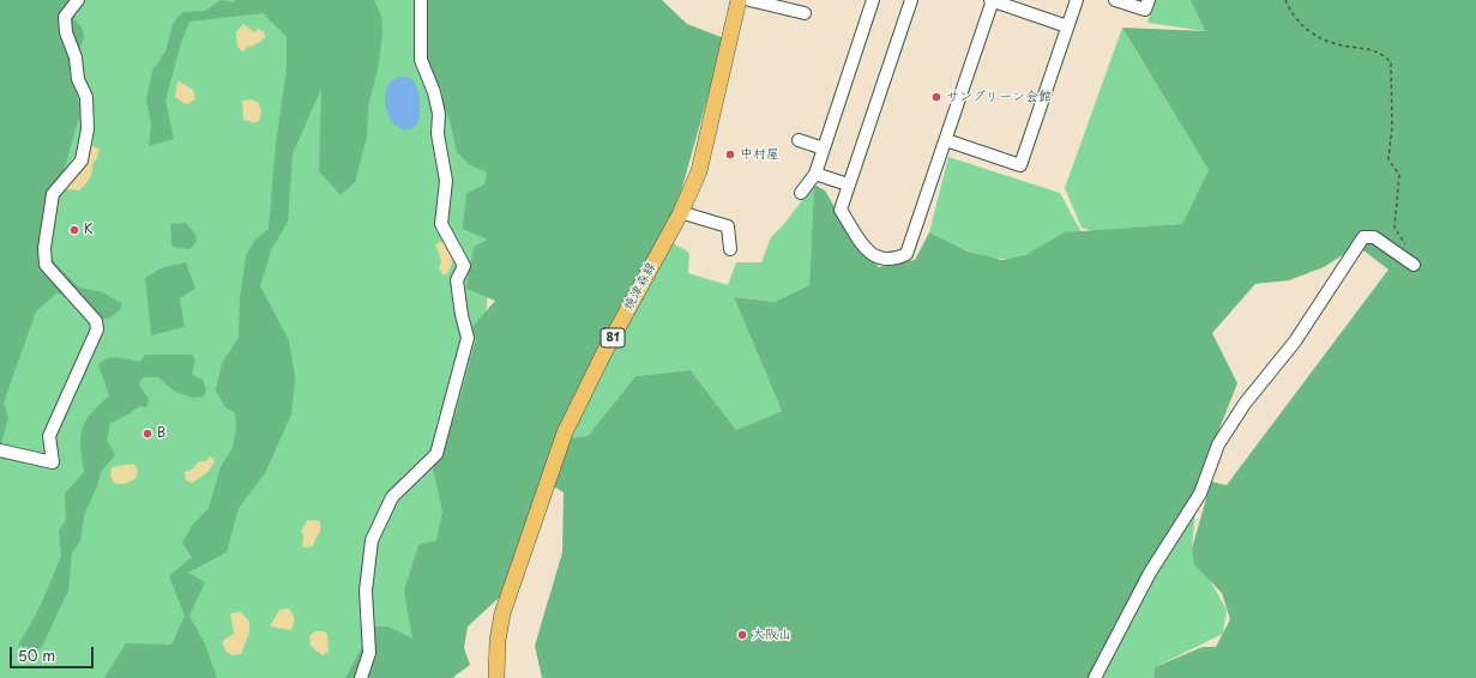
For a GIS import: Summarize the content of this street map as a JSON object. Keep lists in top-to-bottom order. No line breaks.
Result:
{"streets":{"main road":["焼津森線","81"]},"places":["サングリーン会館","中村屋","K","B","大阪山"],"scale_bar":"50 m"}
